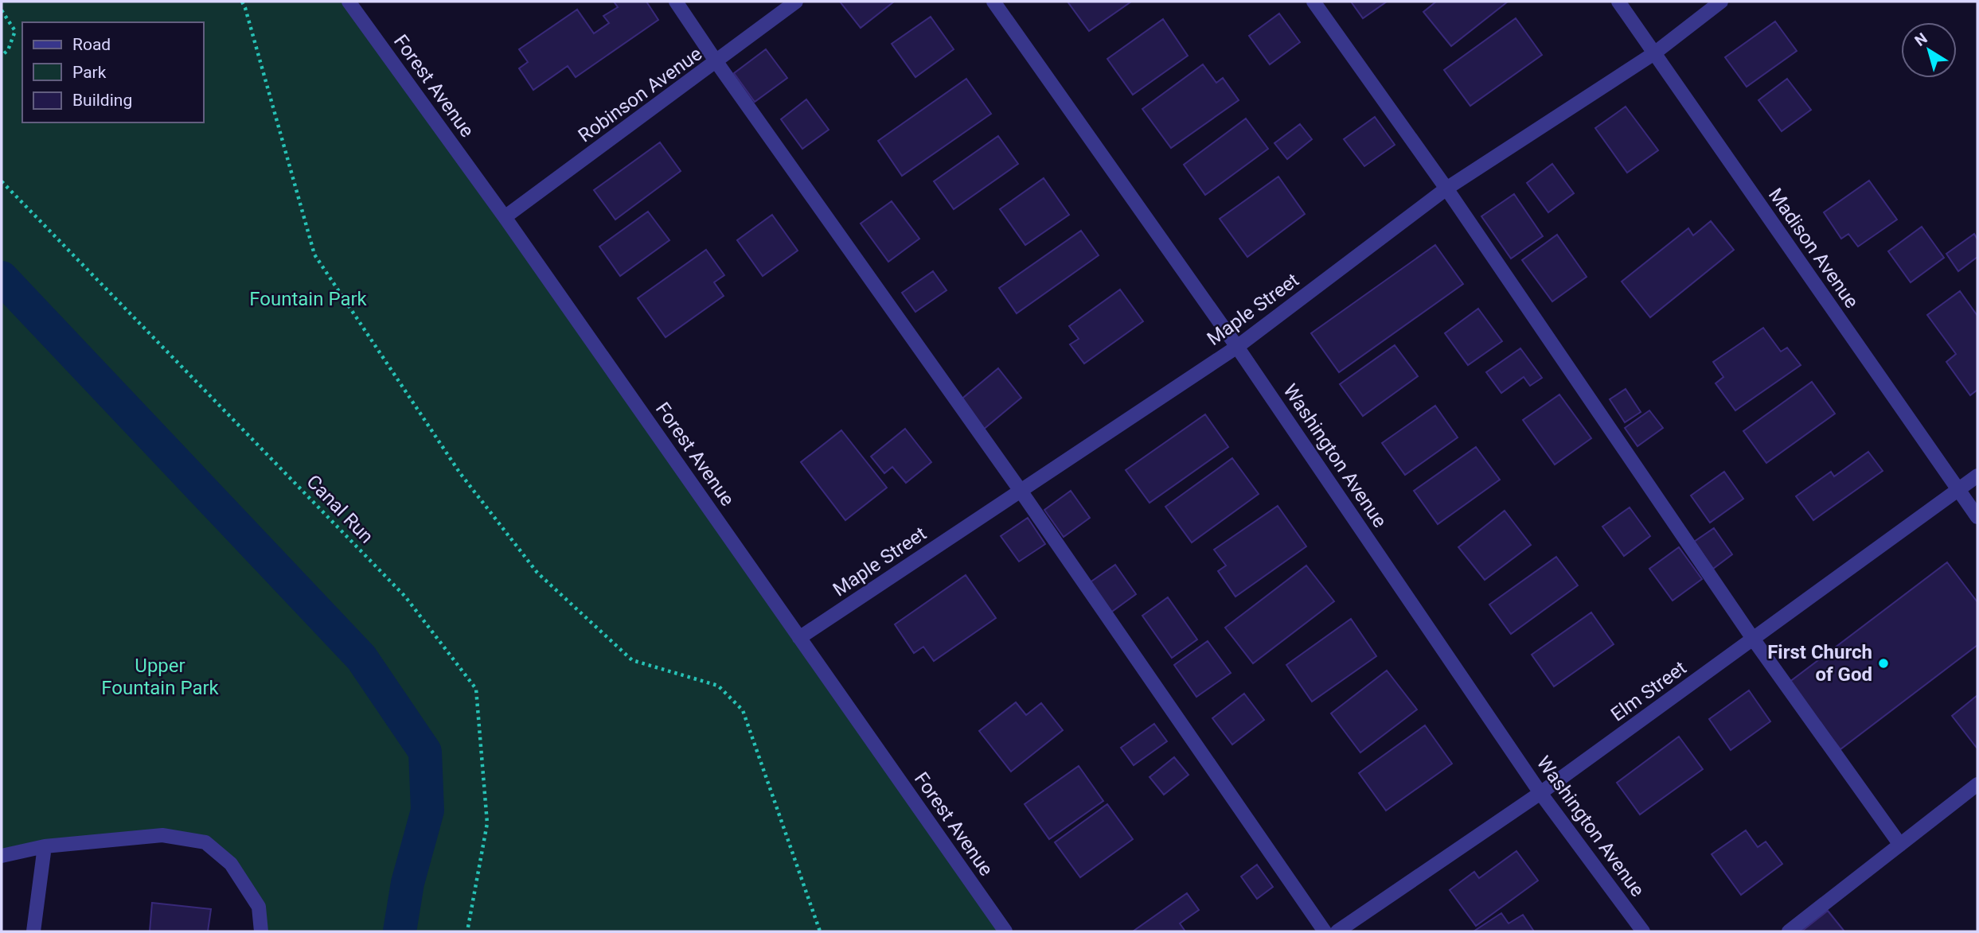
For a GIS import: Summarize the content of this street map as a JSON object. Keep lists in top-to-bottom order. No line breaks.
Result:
{"streets":{"street":["Forest Avenue","Robinson Avenue","Madison Avenue","Maple Street","Washington Avenue","Elm Street"],"path":["Canal Run"]},"crossings":[["Forest Avenue","Robinson Avenue"],["Forest Avenue","Maple Street"],["Madison Avenue","Maple Street"],["Madison Avenue","Elm Street"],["Maple Street","Washington Avenue"],["Washington Avenue","Elm Street"]],"parks":["Fountain Park","Upper Fountain Park"],"places":["First Church of God"],"legend":["Road","Park","Building"],"north":"top left"}
